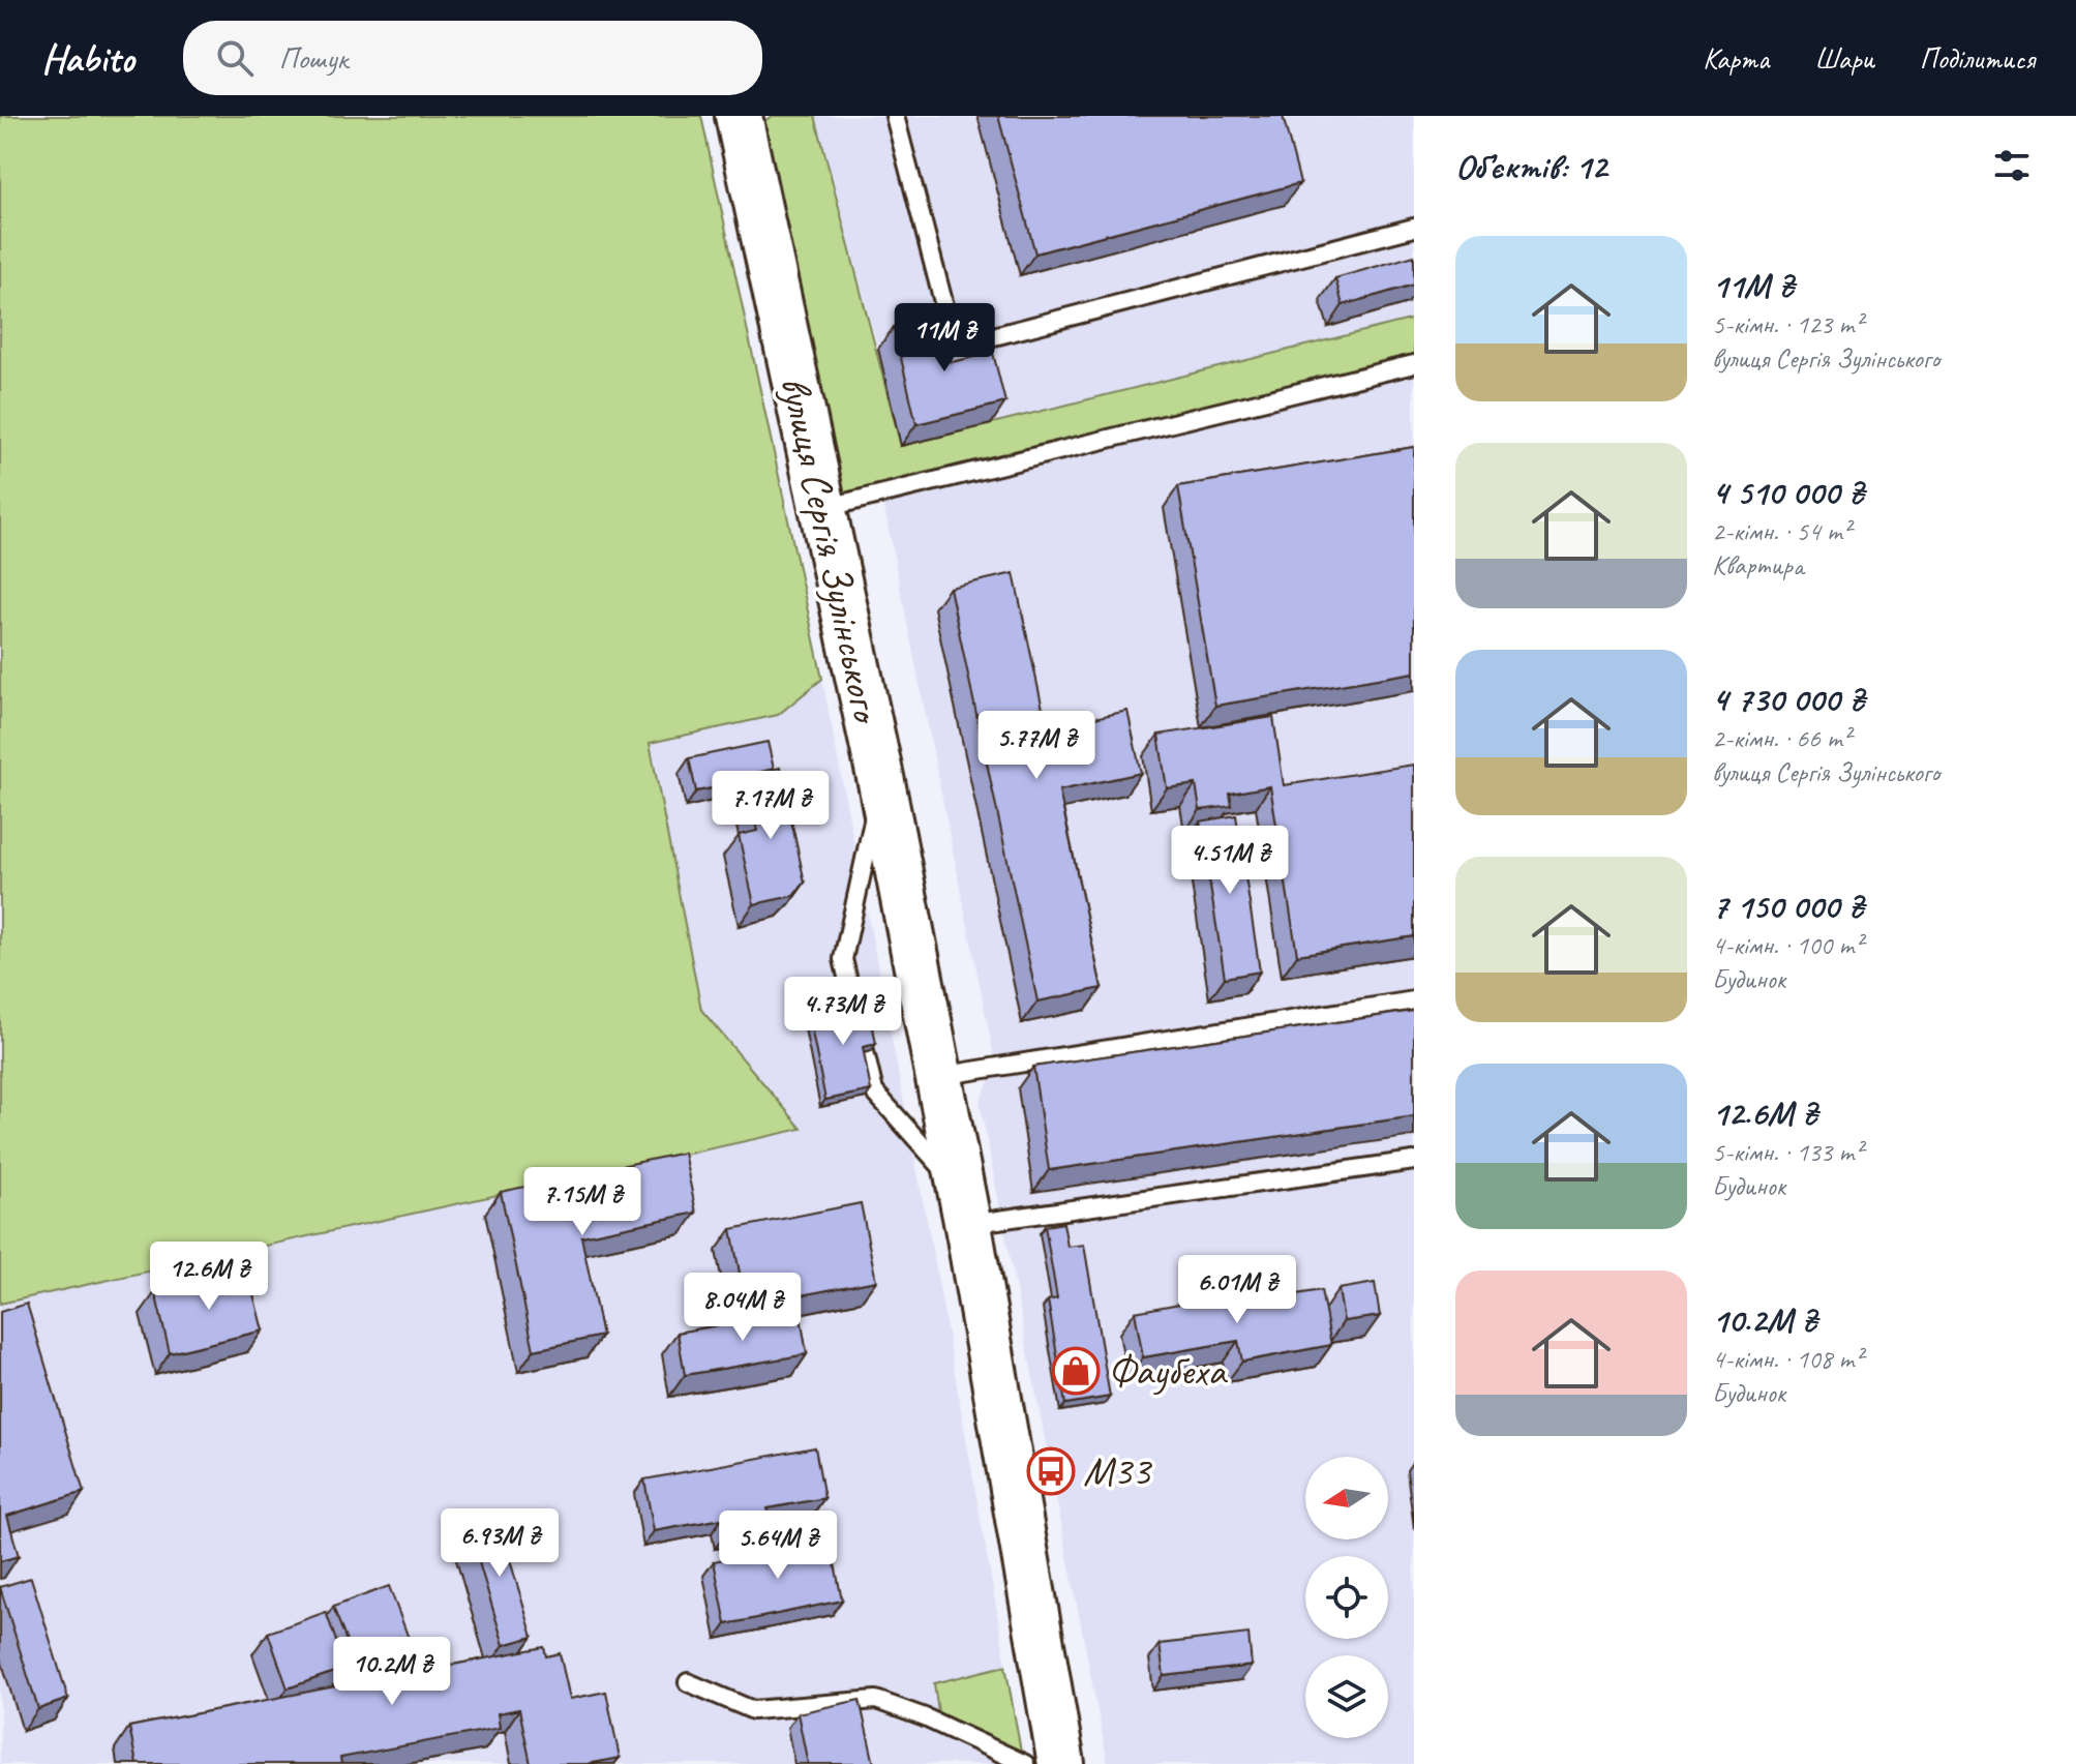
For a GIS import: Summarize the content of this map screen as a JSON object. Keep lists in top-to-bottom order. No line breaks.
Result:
{"streets":{"street":["вулиця Сергія Зулінського"]},"places":{"shop":["Фаубеха"],"bus stop":["М33"]},"north":"left","page":{"header":"Habito","search":"Пошук","nav":["Карта","Шари","Поділитися"],"heading":"Об’єктів: 12","list":[{"name":"11M ₴","note":"5-кімн. · 123 m² · вулиця Сергія Зулінського"},{"name":"4 510 000 ₴","note":"2-кімн. · 54 m² · Квартира"},{"name":"4 730 000 ₴","note":"2-кімн. · 66 m² · вулиця Сергія Зулінського"},{"name":"7 150 000 ₴","note":"4-кімн. · 100 m² · Будинок"},{"name":"12.6M ₴","note":"5-кімн. · 133 m² · Будинок"},{"name":"10.2M ₴","note":"4-кімн. · 108 m² · Будинок"}],"price":["11M ₴","5.77M ₴","7.17M ₴","4.51M ₴","4.73M ₴","7.15M ₴","12.6M ₴","6.01M ₴","8.04M ₴","6.93M ₴","5.64M ₴","10.2M ₴"]}}
